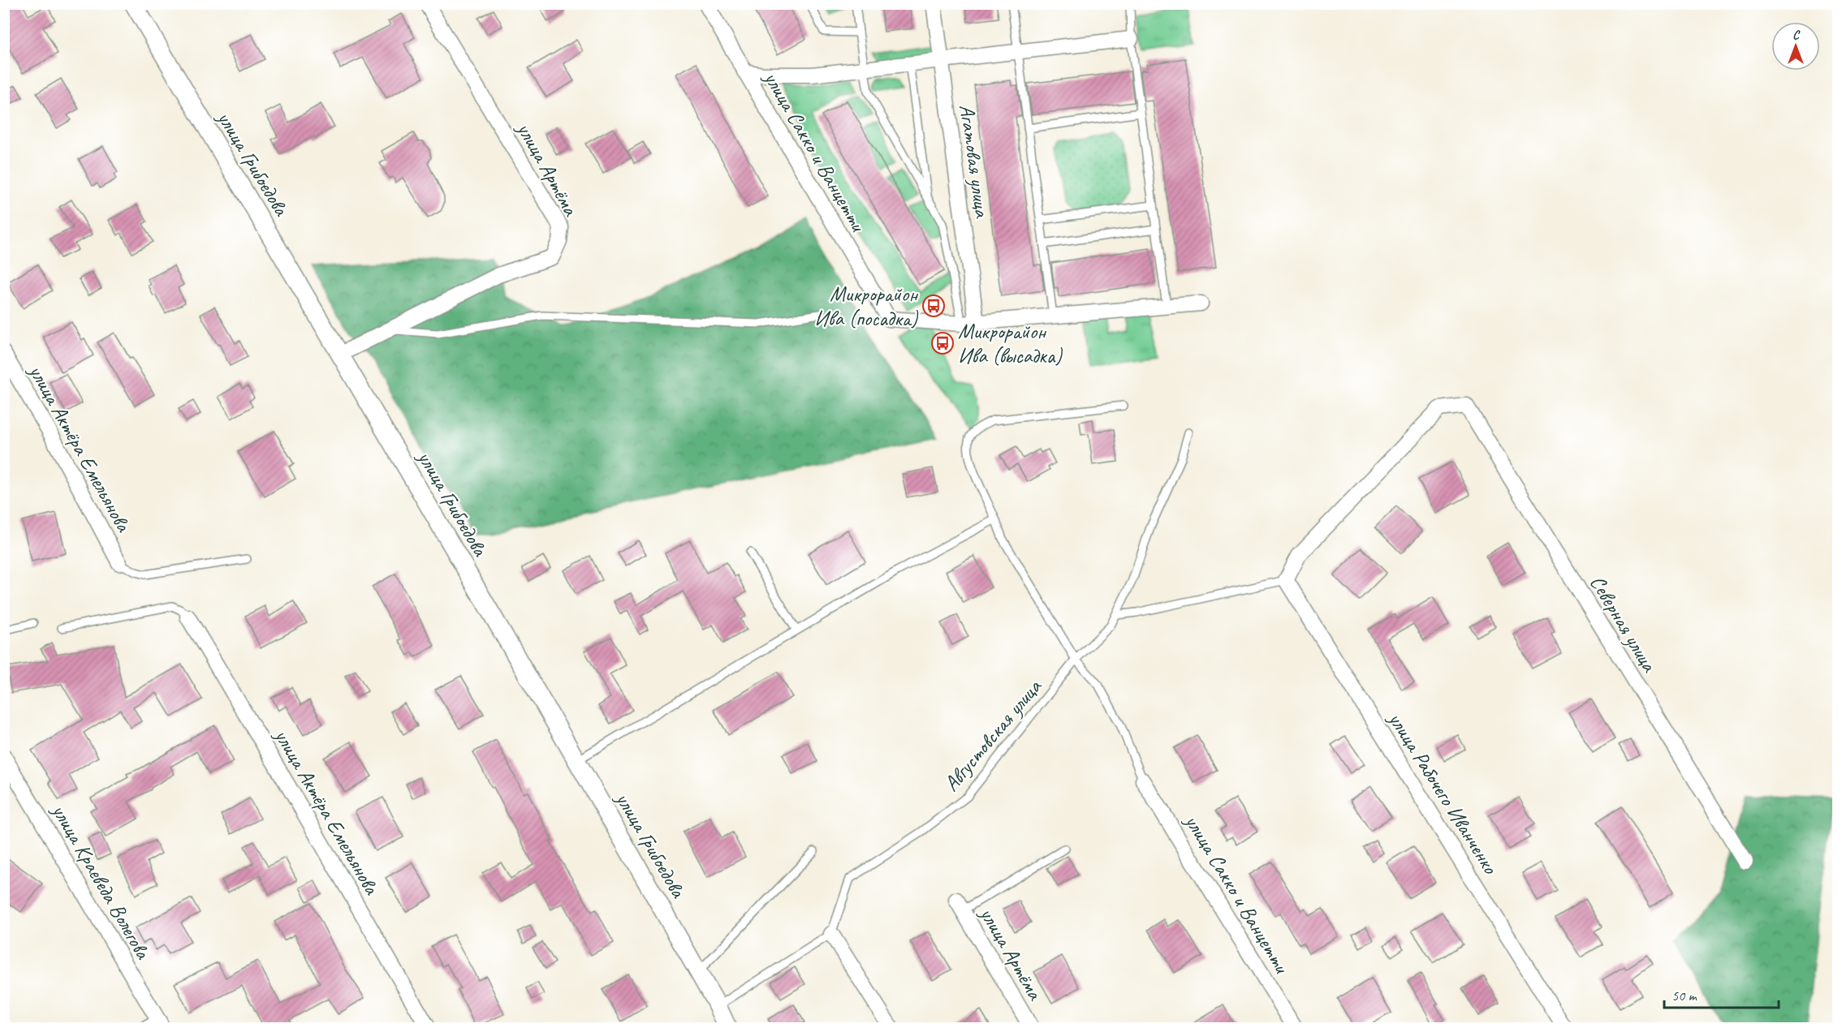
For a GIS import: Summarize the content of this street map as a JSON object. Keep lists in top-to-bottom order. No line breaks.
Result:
{"streets":{"street":["улица Сакко и Ванцетти","Агатовая улица","улица Грибоедова","улица Артёма","улица Актёра Емельянова","Северная улица","улица Рабочего Иванченко","улица Краеведа Волегова"],"lane":["Августовская улица"]},"crossings":[["улица Грибоедова","улица Артёма"],["Северная улица","улица Рабочего Иванченко"]],"places":{"bus stop":["Микрорайон Ива (посадка)","Микрорайон Ива (высадка)"]},"scale_bar":"50 m","north":"top"}
